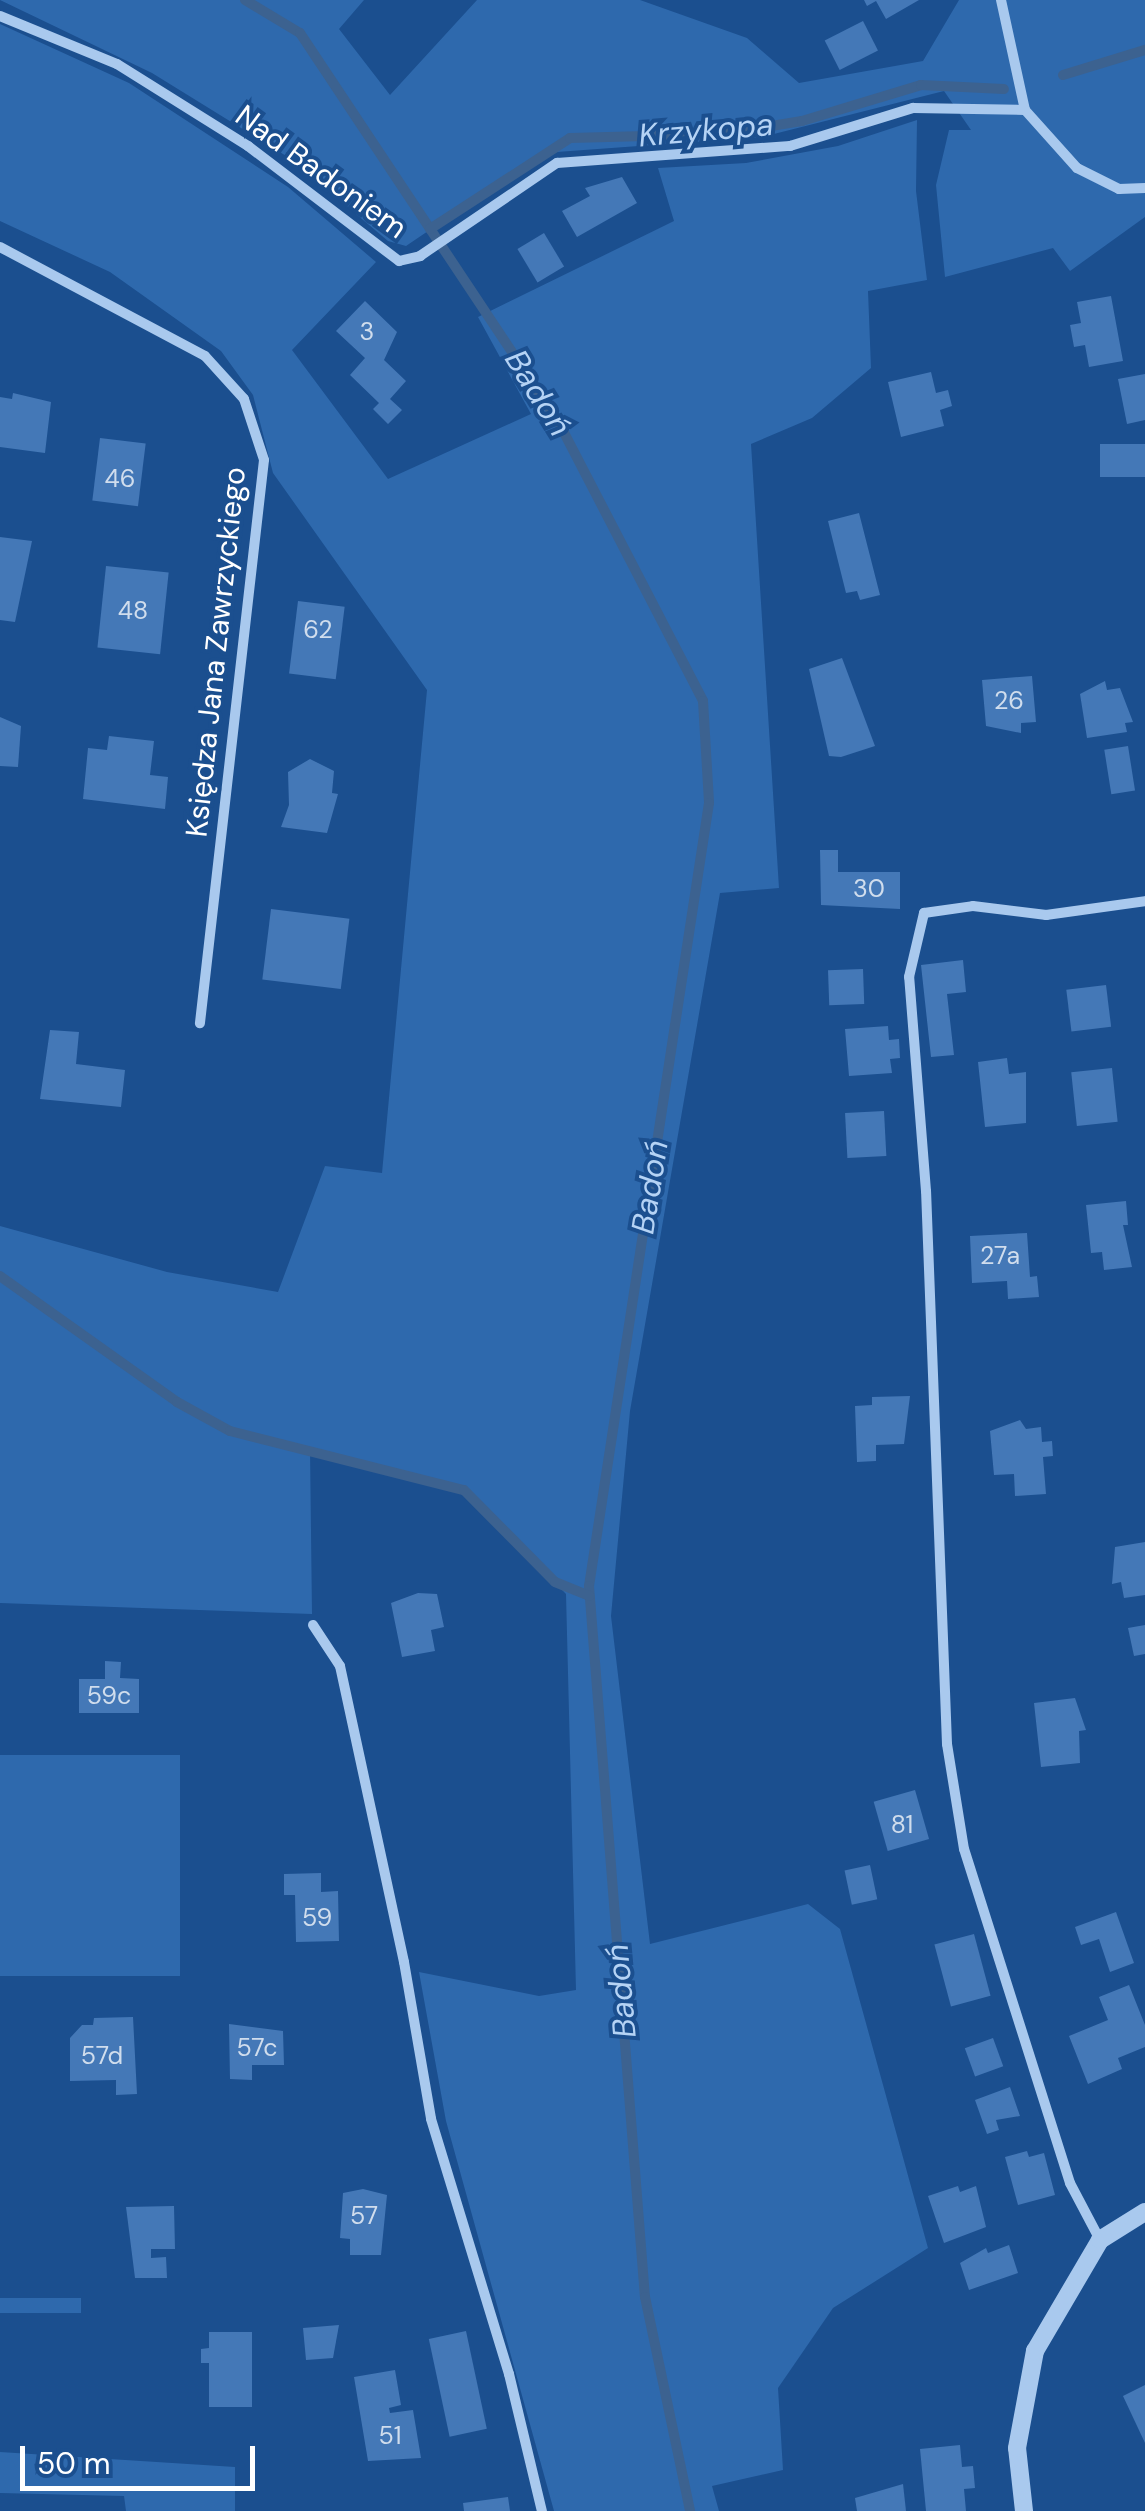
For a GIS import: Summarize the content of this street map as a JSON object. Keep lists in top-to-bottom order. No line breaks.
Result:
{"streets":{"street":["Nad Badoniem","Księdza Jana Zawrzyckiego"]},"water":["Krzykopa","Badoń"],"house_numbers":["3","46","48","62","26","30","27a","59c","81","59","57c","57d","57","51"],"scale_bar":"50 m"}
